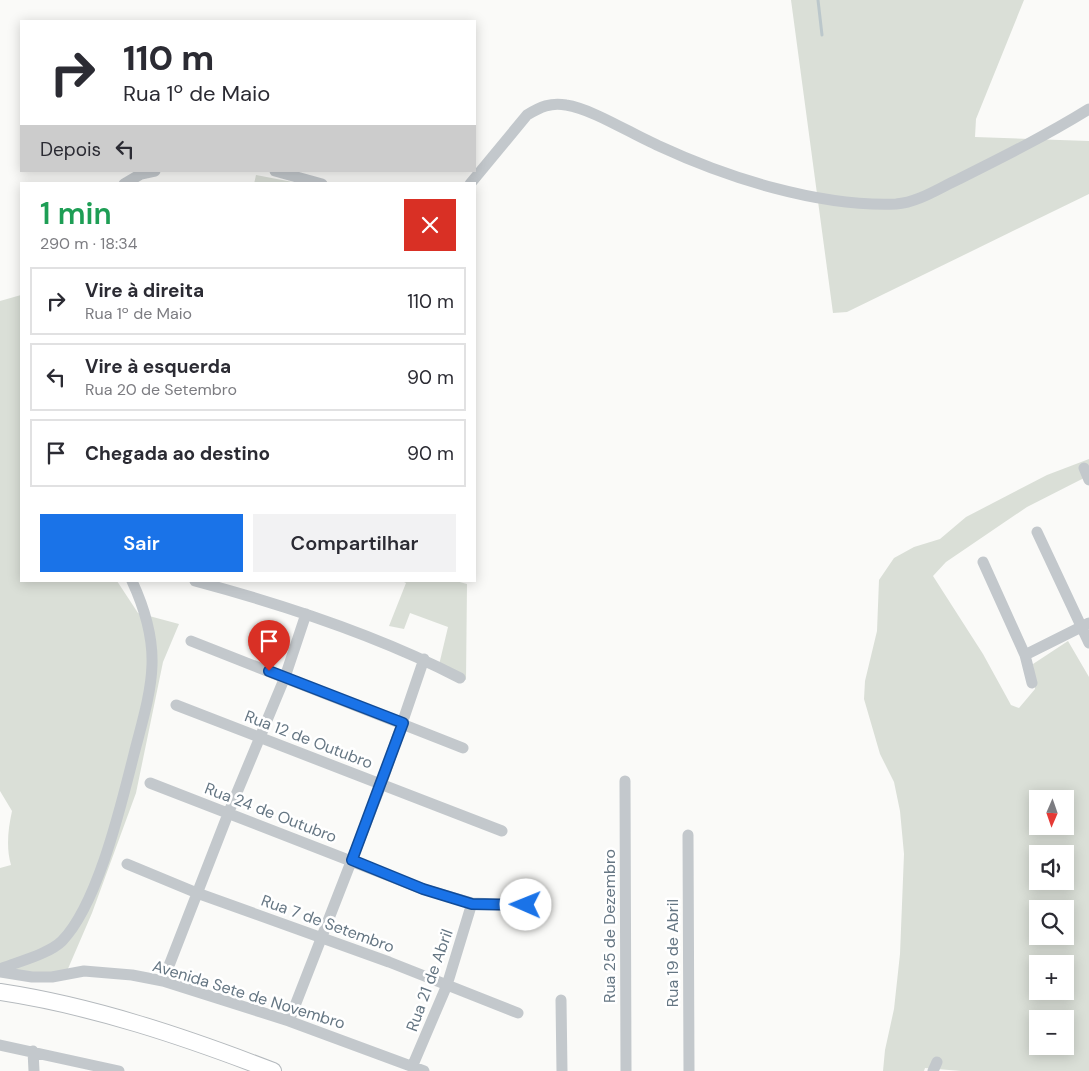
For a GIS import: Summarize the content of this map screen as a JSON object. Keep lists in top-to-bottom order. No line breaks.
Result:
{"streets":{"street":["Rua 12 de Outubro","Rua 24 de Outubro","Rua 7 de Setembro","Rua 25 de Dezembro","Rua 19 de Abril","Rua 21 de Abril","Avenida Sete de Novembro"]},"crossings":[["Rua 24 de Outubro","Rua 21 de Abril"],["Rua 7 de Setembro","Rua 21 de Abril"],["Rua 21 de Abril","Avenida Sete de Novembro"]],"north":"bottom","page":{"turn":["110 m","Rua 1º de Maio"],"then":"Depois","heading":["1 min","290 m · 18:34"],"list":[{"name":"Vire à direita","note":"Rua 1º de Maio","value":"110 m"},{"name":"Vire à esquerda","note":"Rua 20 de Setembro","value":"90 m"},{"name":"Chegada ao destino","value":"90 m"}],"buttons":["Sair","Compartilhar"],"map_buttons":["+","−"]}}
